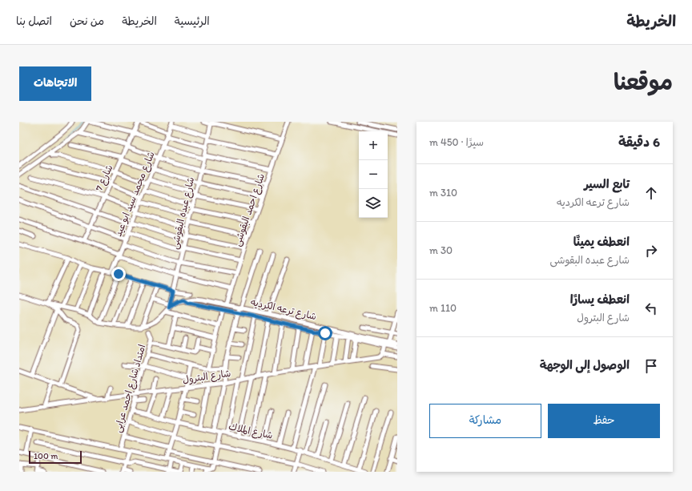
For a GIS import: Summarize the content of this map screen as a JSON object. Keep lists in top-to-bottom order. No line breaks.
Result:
{"streets":{"street":["شارع 7","شارع محمد سيد ابو عيد","شارع احمد البقوشى","شارع عبده البقوشى","شارع ترعه الكرديه","شارع البترول","امتداد شارع احمد عرابى","شارع الملاك"]},"crossings":[["شارع احمد البقوشى","شارع ترعه الكرديه"],["شارع عبده البقوشى","شارع ترعه الكرديه"],["شارع البترول","امتداد شارع احمد عرابى"],["امتداد شارع احمد عرابى","شارع الملاك"]],"scale_bar":"100 m","page":{"header":"الخريطة","nav":["الرئيسية","الخريطة","من نحن","اتصل بنا"],"title":"موقعنا","buttons":["الاتجاهات",["حفظ","مشاركة"]],"heading":["6 دقيقة","سيرًا · 450 m"],"map_buttons":["+","−"],"list":[["تابع السير","شارع ترعه الكرديه","310 m"],["انعطف يمينًا","شارع عبده البقوشى","30 m"],["انعطف يسارًا","شارع البترول","110 m"],"الوصول إلى الوجهة"],"scale":"100 m"}}
